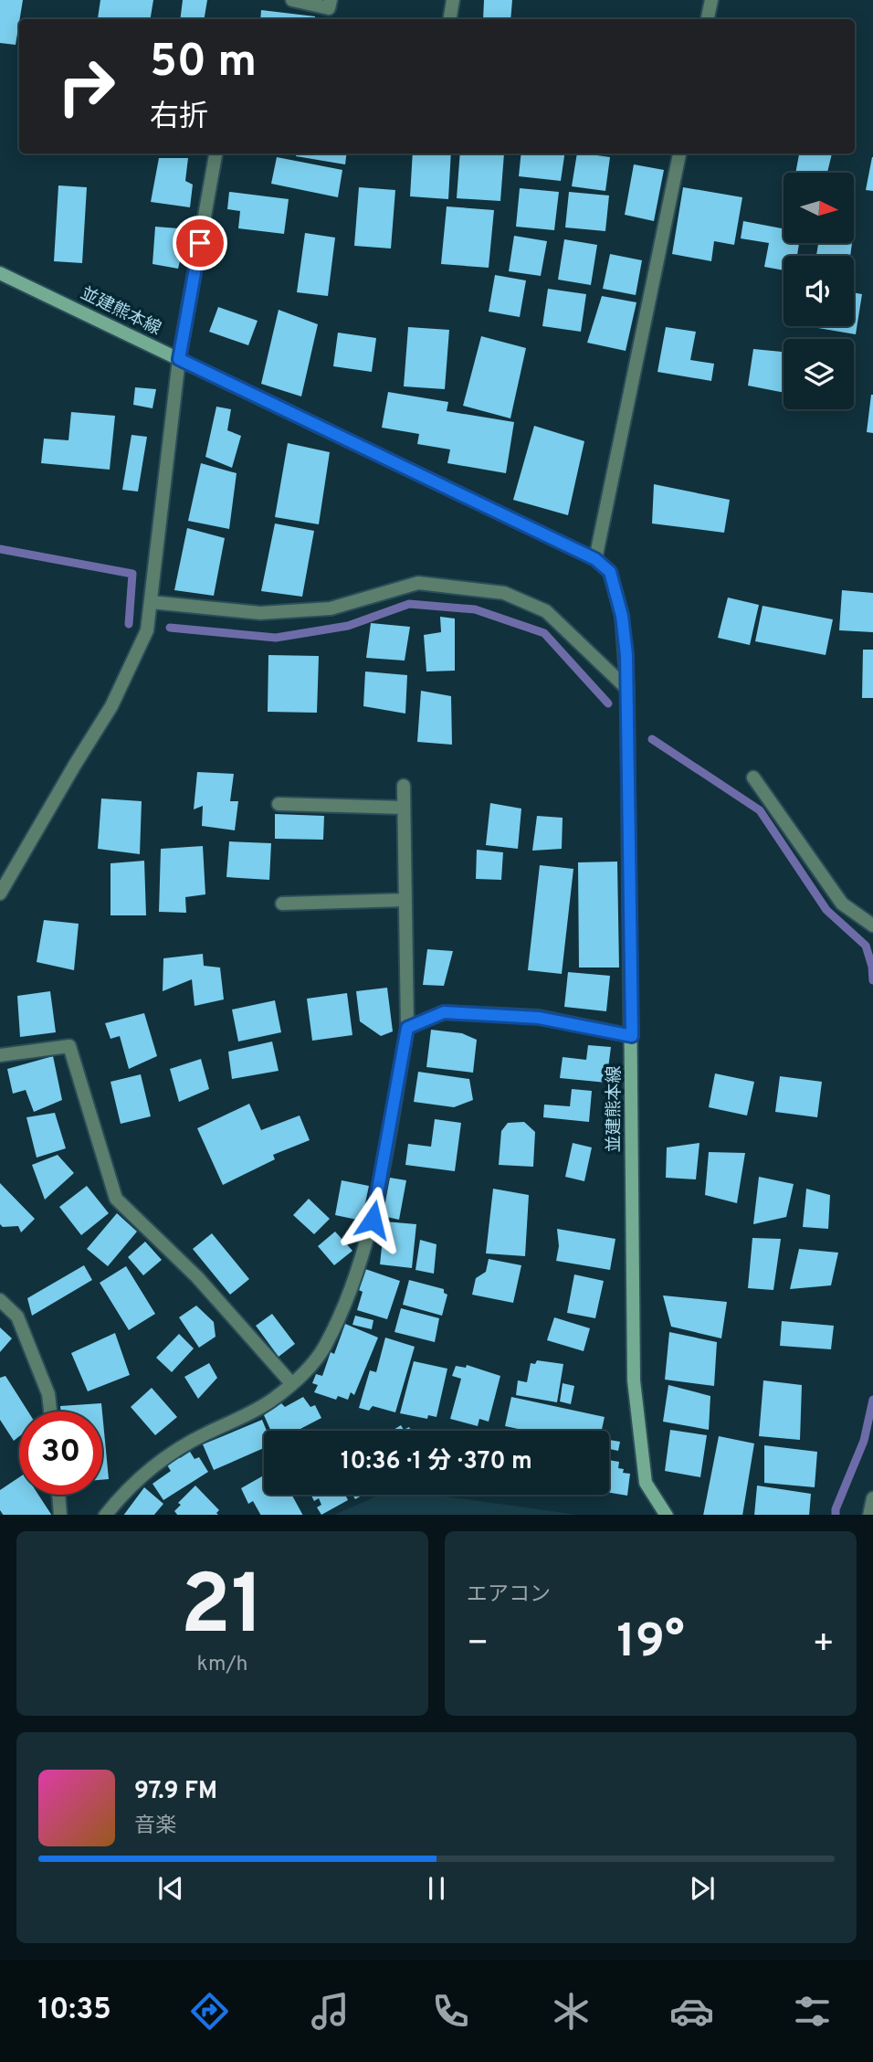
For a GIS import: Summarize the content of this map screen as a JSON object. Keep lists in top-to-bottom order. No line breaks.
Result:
{"streets":{"main road":["並建熊本線"]},"north":"right","page":{"turn":["50 m","右折"],"limit":"30","trip":"10:36 · 1 分 · 370 m","tile":[["21","km/h"],"エアコン"],"heat":["−","19°","+"],"song":["97.9 FM","音楽"],"tabs":"10:35"}}
